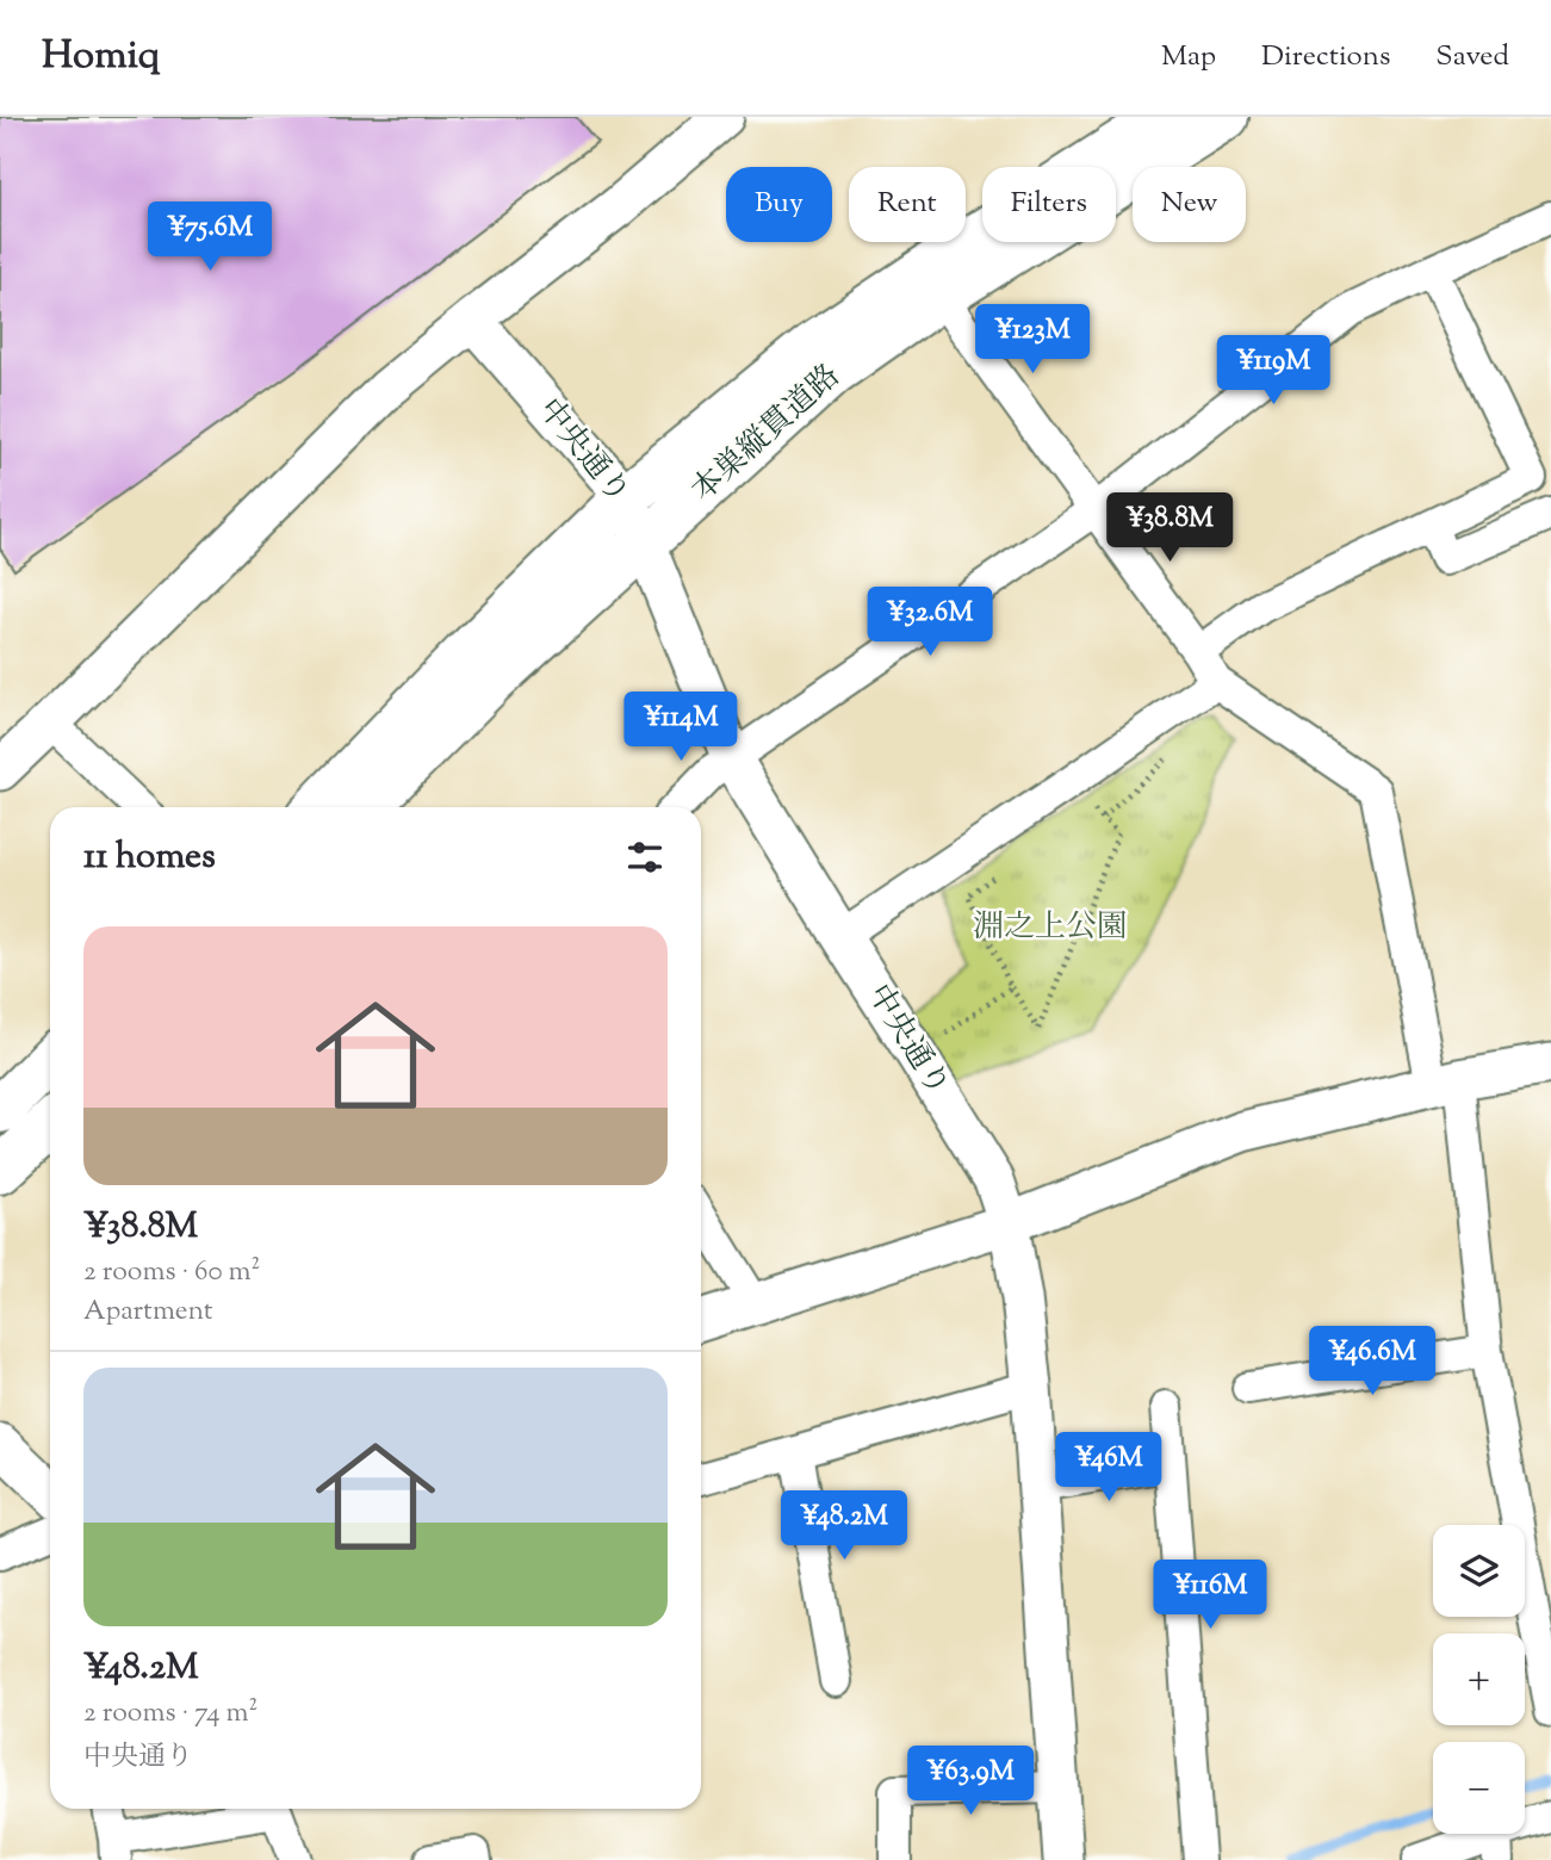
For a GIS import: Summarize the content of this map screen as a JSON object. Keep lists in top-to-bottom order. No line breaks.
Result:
{"streets":{"main road":["本巣縦貫道路"],"street":["中央通り"]},"crossings":[["本巣縦貫道路","中央通り"]],"parks":["淵之上公園"],"page":{"header":"Homiq","nav":["Map","Directions","Saved"],"chip":["Buy","Rent","Filters","New"],"price":["¥75.6M","¥123M","¥119M","¥38.8M","¥32.6M","¥114M","¥46.6M","¥46M","¥48.2M","¥116M","¥63.9M"],"heading":"11 homes","list":[{"name":"¥38.8M","note":"2 rooms · 60 m² · Apartment"},{"name":"¥48.2M","note":"2 rooms · 74 m² · 中央通り"}],"map_buttons":["+","−"]}}
